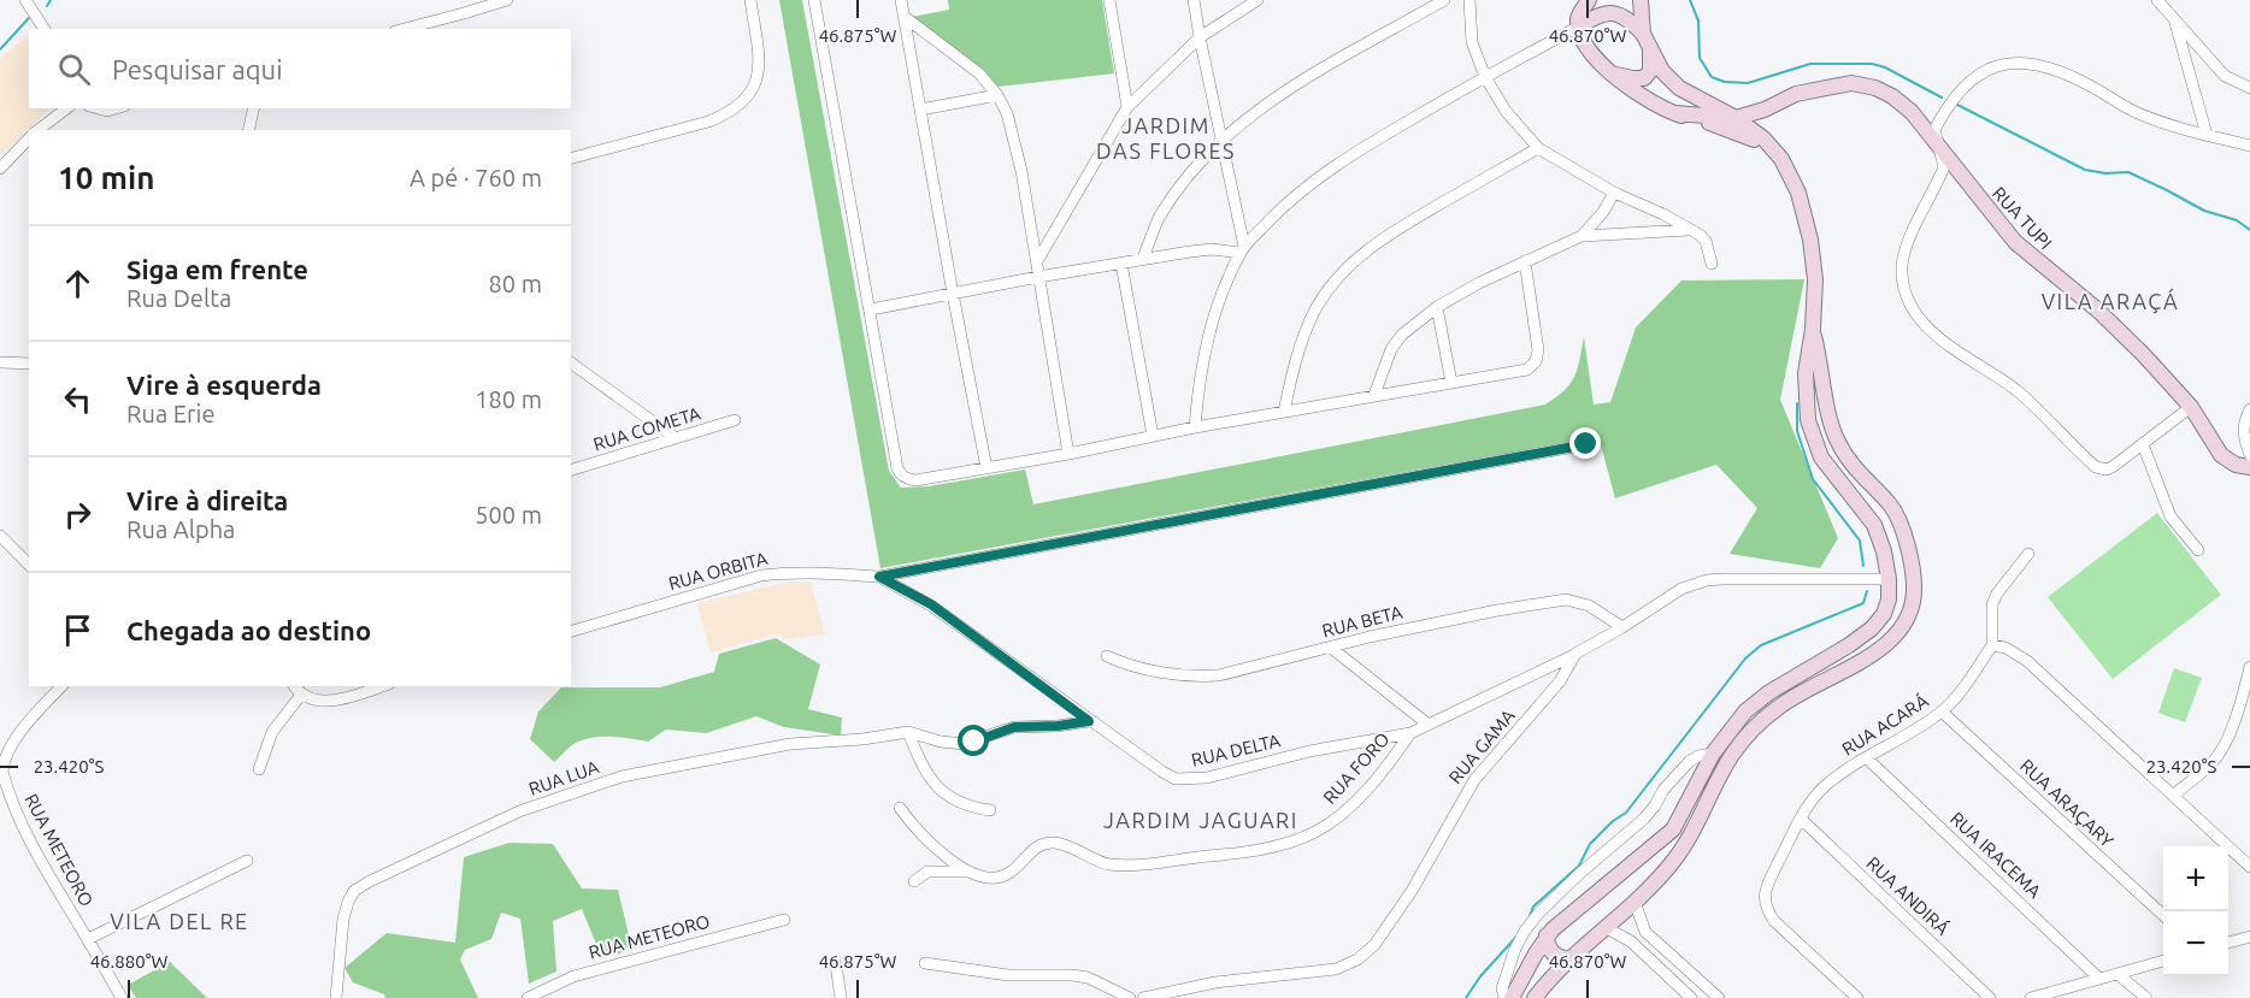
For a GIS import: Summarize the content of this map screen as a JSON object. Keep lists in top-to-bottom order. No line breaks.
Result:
{"streets":{"main road":["RUA TUPI"],"street":["RUA COMETA","RUA ORBITA","RUA BETA","RUA ACARÁ","RUA GAMA","RUA DELTA","RUA FORO","RUA LUA","RUA ARAÇARY","RUA METEORO","RUA IRACEMA","RUA ANDIRÁ"]},"crossings":[["RUA ORBITA","RUA DELTA"],["RUA BETA","RUA GAMA"],["RUA ACARÁ","RUA ARAÇARY"],["RUA ACARÁ","RUA IRACEMA"],["RUA ACARÁ","RUA ANDIRÁ"],["RUA GAMA","RUA DELTA"],["RUA DELTA","RUA FORO"]],"districts":["JARDIM DAS FLORES","VILA ARAÇÁ","JARDIM JAGUARI","VILA DEL RE"],"page":{"search":"Pesquisar aqui","heading":["10 min","A pé · 760 m"],"list":[["Siga em frente","Rua Delta","80 m"],["Vire à esquerda","Rua Erie","180 m"],["Vire à direita","Rua Alpha","500 m"],"Chegada ao destino"],"map_buttons":["+","−"]},"coordinates":["46.875°W","46.870°W","23.420°S","46.880°W"]}
